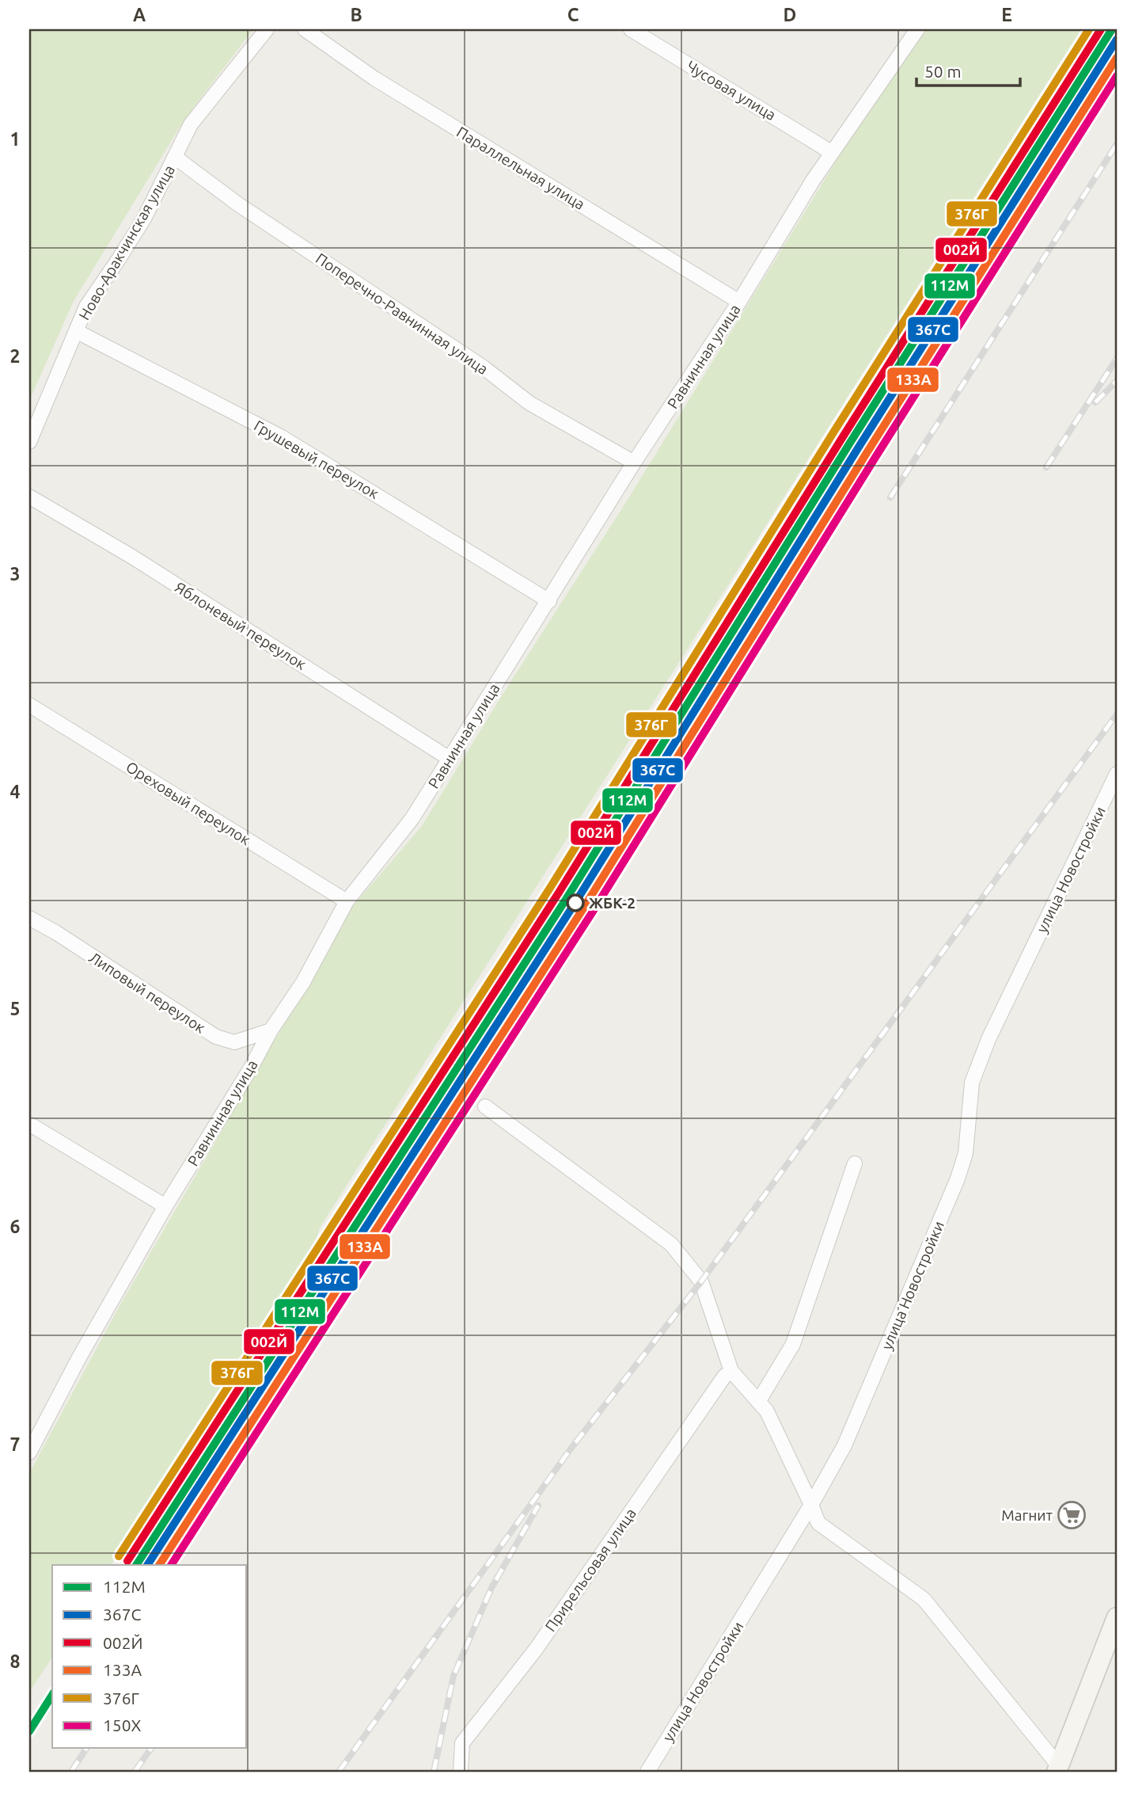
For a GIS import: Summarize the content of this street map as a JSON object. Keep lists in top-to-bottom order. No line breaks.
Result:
{"streets":{"street":["Чусовая улица","Параллельная улица","Ново-Аракчинская улица","Поперечно-Равнинная улица","Равнинная улица","Грушевый переулок","Яблоневый переулок","Ореховый переулок","улица Новостройки","Липовый переулок","Прирельсовая улица"]},"crossings":[["Чусовая улица","Равнинная улица"],["Параллельная улица","Равнинная улица"],["Ново-Аракчинская улица","Поперечно-Равнинная улица"],["Ново-Аракчинская улица","Грушевый переулок"],["Поперечно-Равнинная улица","Равнинная улица"],["Равнинная улица","Грушевый переулок"],["Равнинная улица","Яблоневый переулок"],["Равнинная улица","Ореховый переулок"],["Равнинная улица","Липовый переулок"]],"places":{"other":["ЖБК-2"],"supermarket":["Магнит"]},"lines":["transit line 112М","transit line 002Й","transit line 376Г","transit line 367С","transit line 133А","transit line 150Х"],"legend":["112М","367С","002Й","133А","376Г","150Х"],"scale_bar":"50 m","grid":{"columns":["A","B","C","D","E"],"rows":["1","2","3","4","5","6","7","8"]}}
